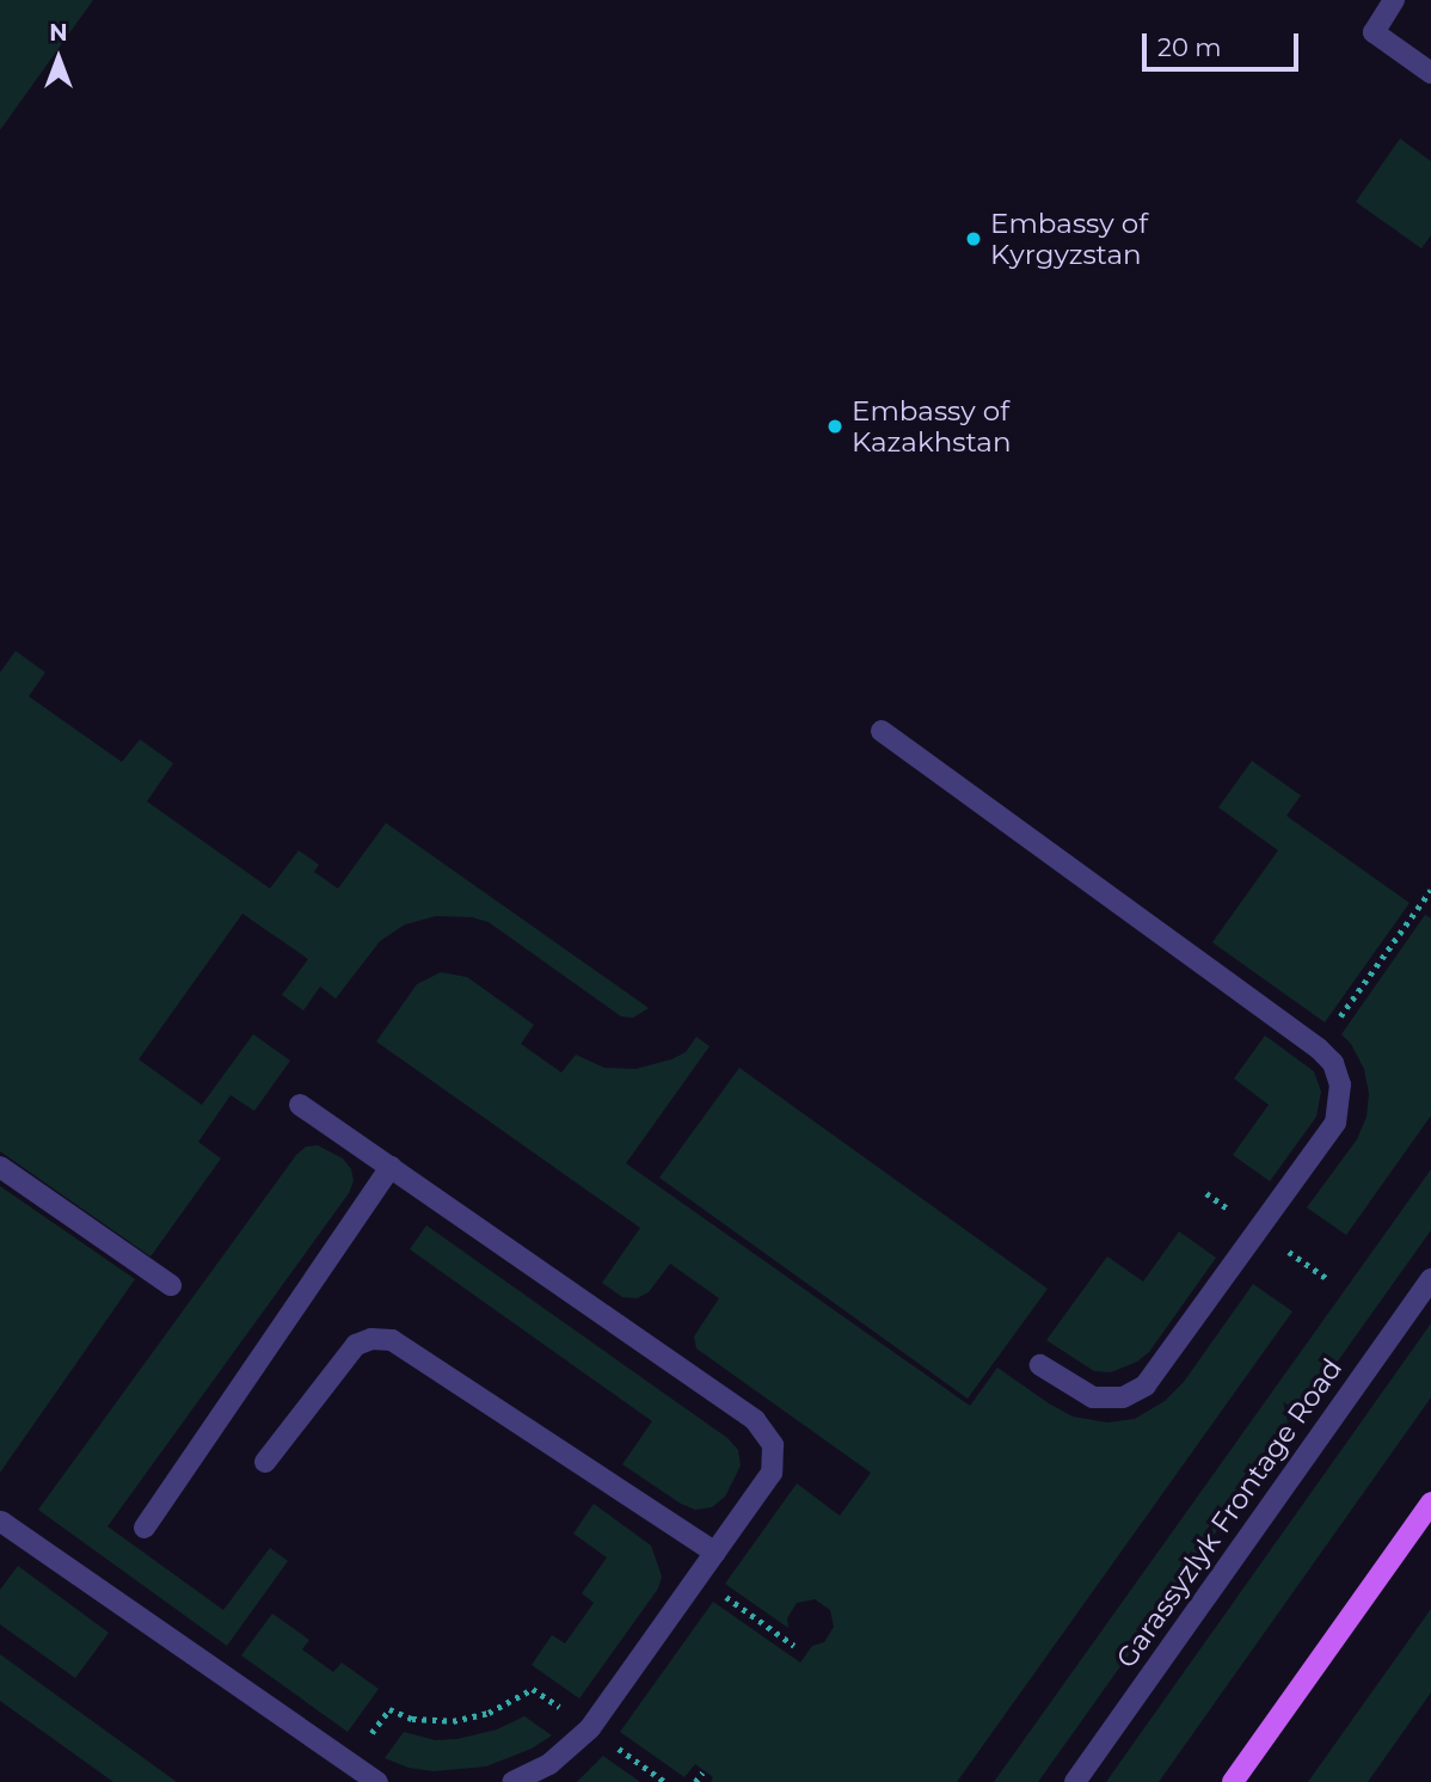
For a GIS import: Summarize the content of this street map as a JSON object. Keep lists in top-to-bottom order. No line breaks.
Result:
{"streets":{"street":["Garassyzlyk Frontage Road"]},"places":["Embassy of Kyrgyzstan","Embassy of Kazakhstan"],"scale_bar":"20 m","north":"top"}
